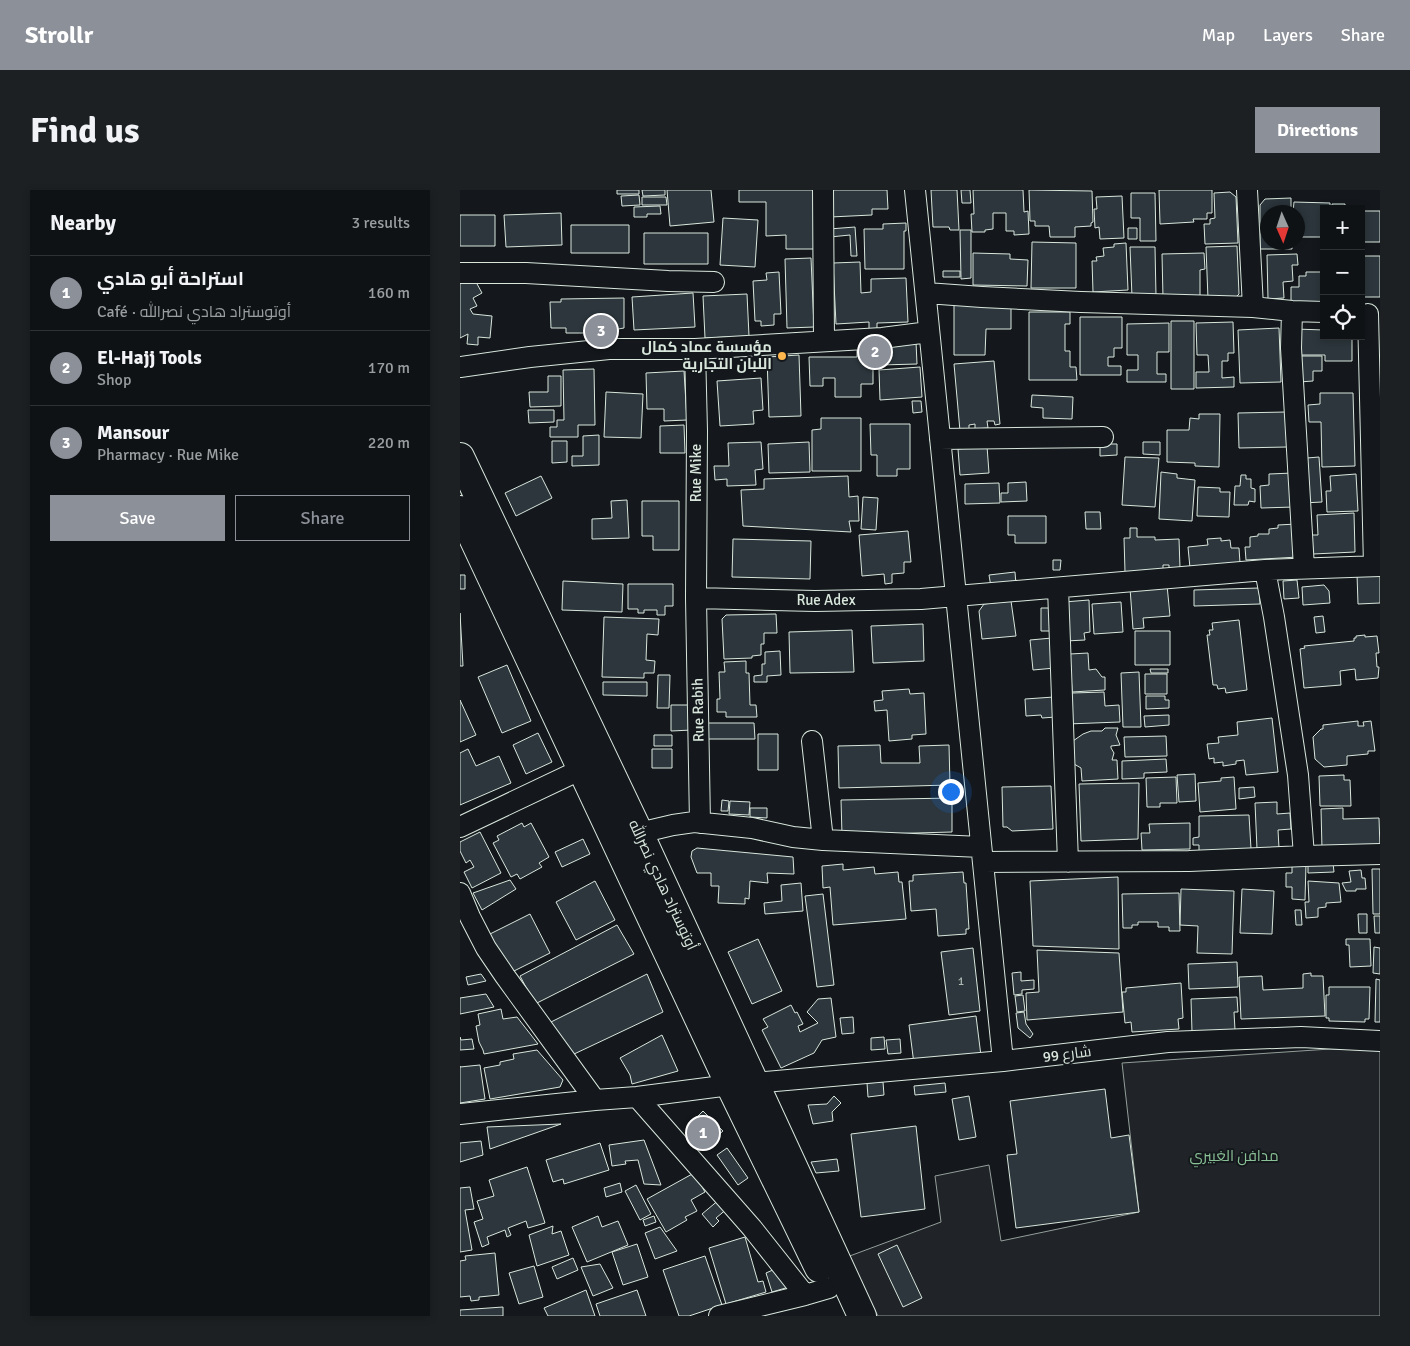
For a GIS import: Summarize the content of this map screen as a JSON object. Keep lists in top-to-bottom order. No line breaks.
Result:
{"streets":{"highway":["أوتوستراد هادي نصرالله"],"street":["Rue Mike","Rue Adex","Rue Rabih","شارع 99"]},"crossings":[["Rue Mike","Rue Adex"],["Rue Mike","Rue Rabih"],["Rue Adex","Rue Rabih"],["أوتوستراد هادي نصرالله","شارع 99"]],"parks":["مدافن الغبيري"],"places":["مؤسسة عماد كمال اللبان التجارية"],"house_numbers":["1"],"north":"bottom","page":{"header":"Strollr","nav":["Map","Layers","Share"],"buttons":["Directions",["Save","Share"]],"title":"Find us","heading":["Nearby","3 results"],"map_buttons":["+","−"],"list":[{"mark":"1","name":"استراحة أبو هادي","note":"Café · أوتوستراد هادي نصرالله","value":"160 m"},{"mark":"2","name":"El-Hajj Tools","note":"Shop","value":"170 m"},{"mark":"3","name":"Mansour","note":"Pharmacy · Rue Mike","value":"220 m"}],"pins":["3","2","1"]}}
